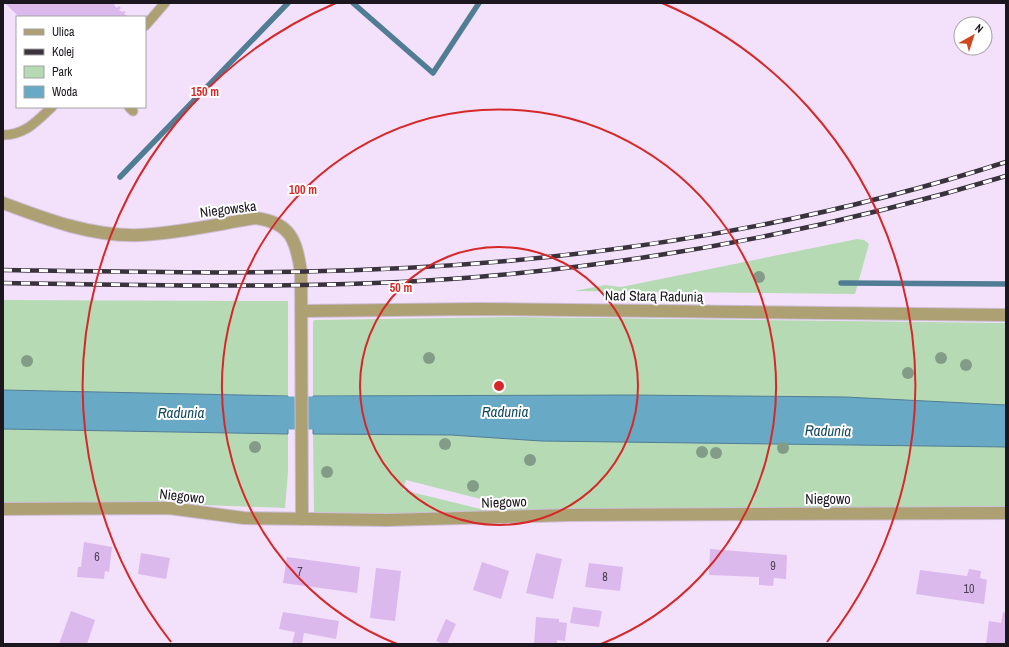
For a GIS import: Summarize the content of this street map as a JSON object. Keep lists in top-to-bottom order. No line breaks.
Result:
{"streets":{"street":["Niegowska","Nad Starą Radunią","Niegowo"]},"crossings":[["Niegowska","Nad Starą Radunią"],["Niegowska","Niegowo"]],"water":["Radunia"],"house_numbers":["6","9","7","8","10"],"legend":["Ulica","Kolej","Park","Woda"],"north":"top right","rings":["150 m","100 m","50 m"]}
